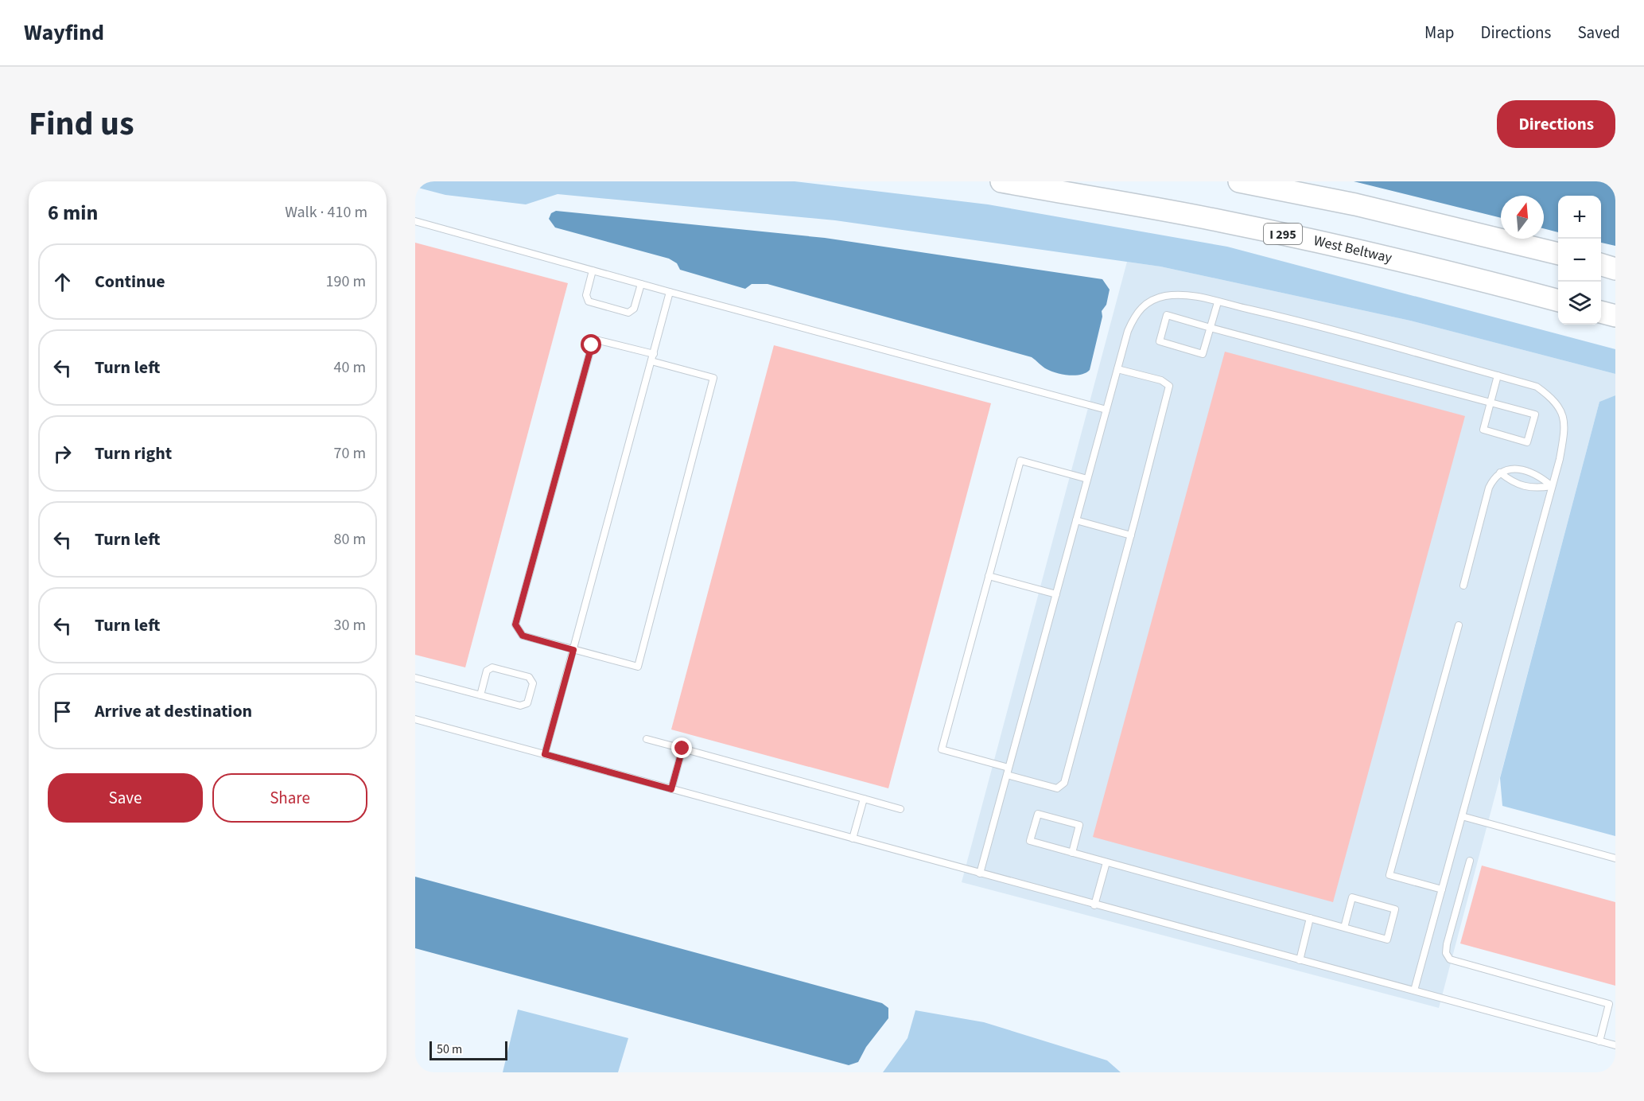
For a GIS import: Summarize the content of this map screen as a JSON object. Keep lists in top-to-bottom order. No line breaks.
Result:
{"streets":{"highway":["I 295","West Beltway"]},"scale_bar":"50 m","north":"top","page":{"header":"Wayfind","nav":["Map","Directions","Saved"],"title":"Find us","buttons":["Directions",["Save","Share"]],"heading":["6 min","Walk · 410 m"],"map_buttons":["+","−"],"list":[["Continue","190 m"],["Turn left","40 m"],["Turn right","70 m"],["Turn left","80 m"],["Turn left","30 m"],"Arrive at destination"],"scale":"50 m"}}
